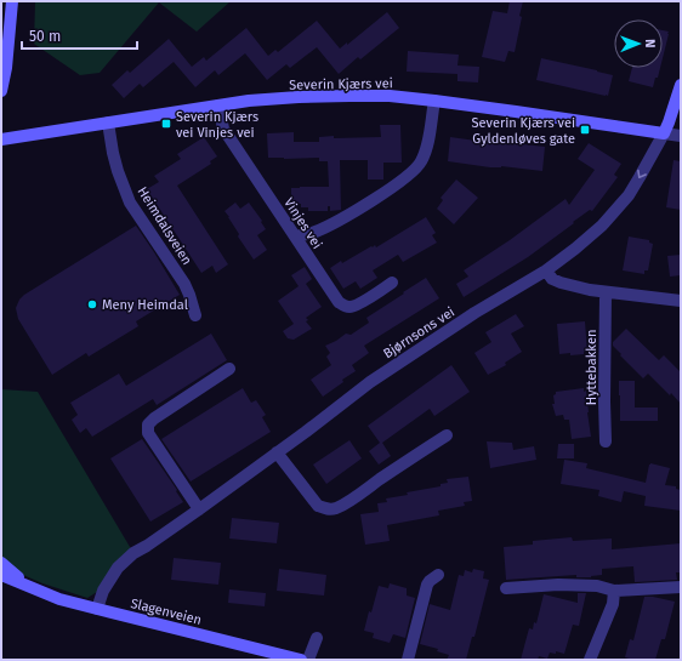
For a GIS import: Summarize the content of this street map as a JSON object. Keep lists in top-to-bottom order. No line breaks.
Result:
{"streets":{"main road":["Severin Kjærs vei","Slagenveien"],"street":["Vinjes vei","Heimdalsveien","Bjørnsons vei","Hyttebakken"]},"crossings":[["Severin Kjærs vei","Vinjes vei"],["Severin Kjærs vei","Heimdalsveien"],["Severin Kjærs vei","Bjørnsons vei"],["Bjørnsons vei","Slagenveien"]],"places":{"transit":["Severin Kjærs vei Vinjes vei","Severin Kjærs vei Gyldenløves gate"],"other":["Meny Heimdal"]},"scale_bar":"50 m","north":"right"}
